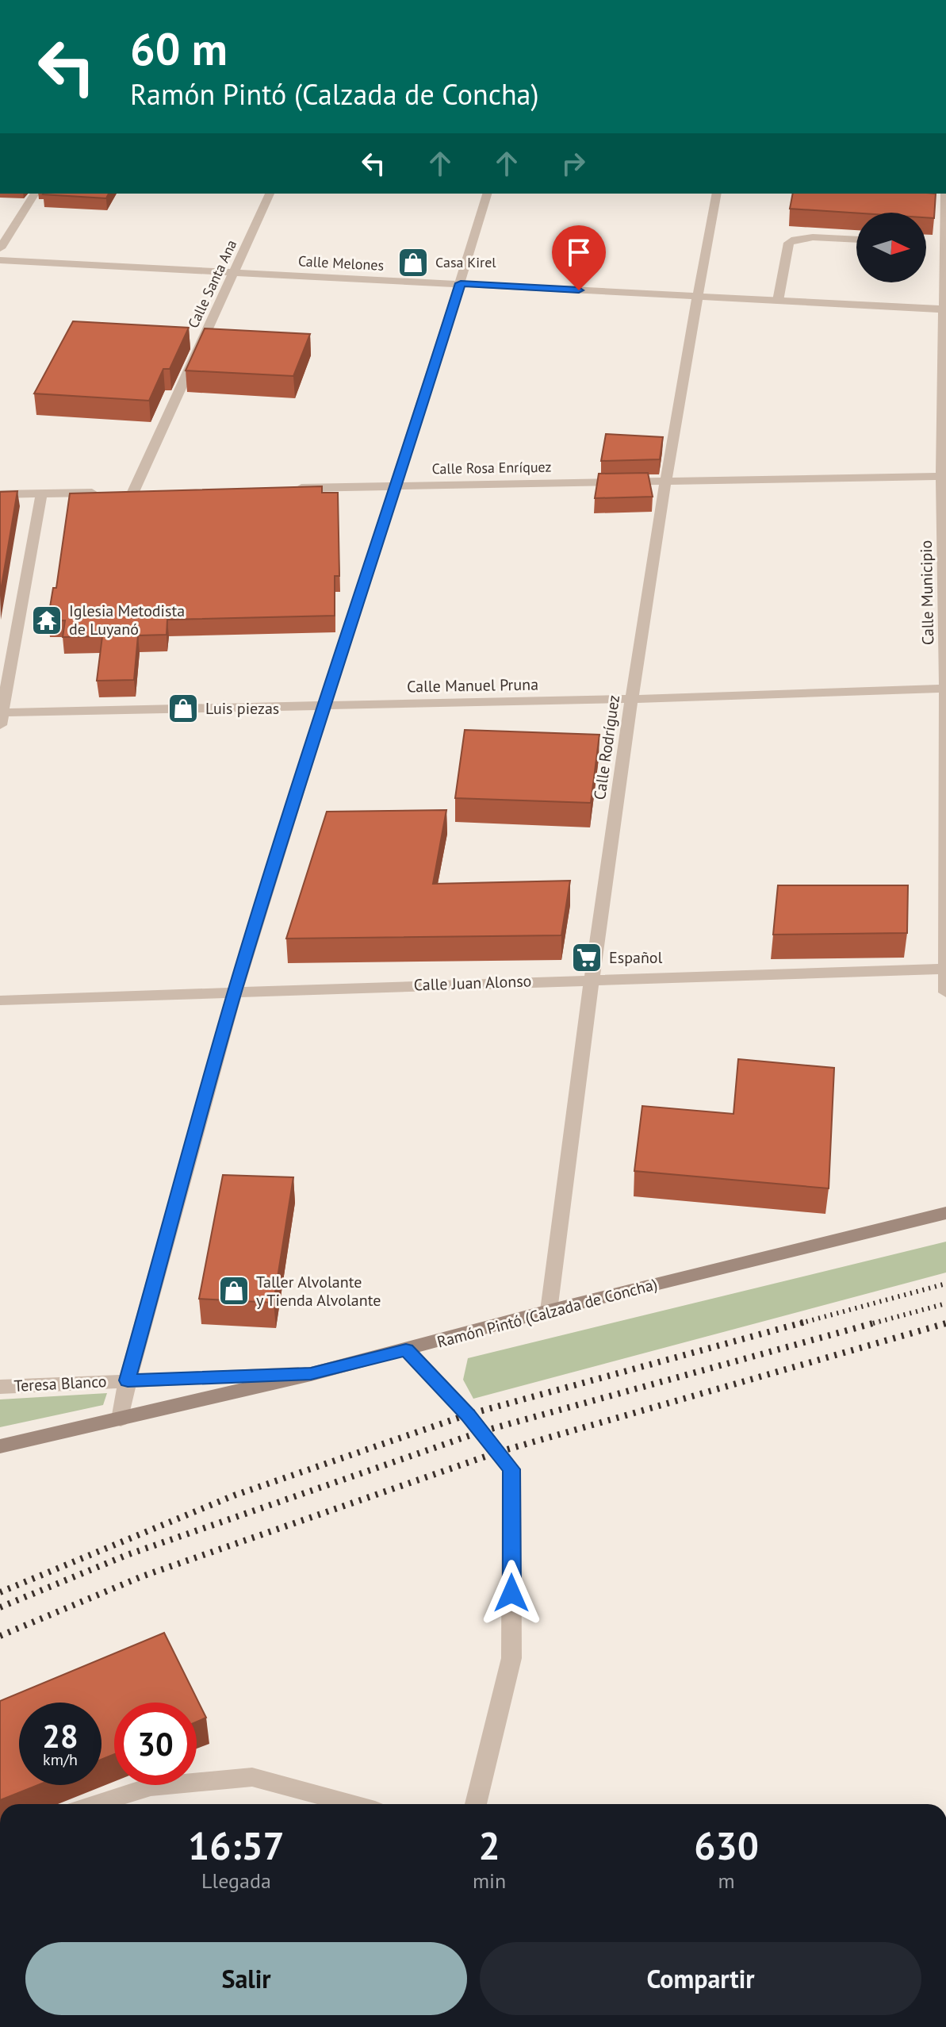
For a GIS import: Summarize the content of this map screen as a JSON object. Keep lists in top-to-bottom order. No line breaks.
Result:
{"streets":{"main road":["Ramón Pintó (Calzada de Concha)"],"street":["Calle Melones","Calle Santa Ana","Calle Rosa Enríquez","Calle Municipio","Calle Manuel Pruna","Calle Rodríguez","Calle Juan Alonso","Teresa Blanco"]},"crossings":[["Calle Melones","Calle Santa Ana"],["Calle Melones","Calle Municipio"],["Calle Melones","Calle Rodríguez"],["Calle Rosa Enríquez","Calle Municipio"],["Calle Rosa Enríquez","Calle Rodríguez"],["Calle Municipio","Calle Manuel Pruna"],["Calle Municipio","Calle Juan Alonso"],["Calle Manuel Pruna","Calle Rodríguez"],["Calle Rodríguez","Calle Juan Alonso"],["Calle Rodríguez","Ramón Pintó (Calzada de Concha)"],["Ramón Pintó (Calzada de Concha)","Teresa Blanco"]],"places":{"shop":["Casa Kirel","Luis piezas","Taller Alvolante y Tienda Alvolante"],"temple":["Iglesia Metodista de Luyanó"],"supermarket":["Español"]},"north":"right","page":{"turn":["60 m","Ramón Pintó (Calzada de Concha)"],"speed":"28 km/h","limit":"30","eta":["16:57","Llegada","2","min","630","m"],"buttons":["Salir","Compartir"]}}
